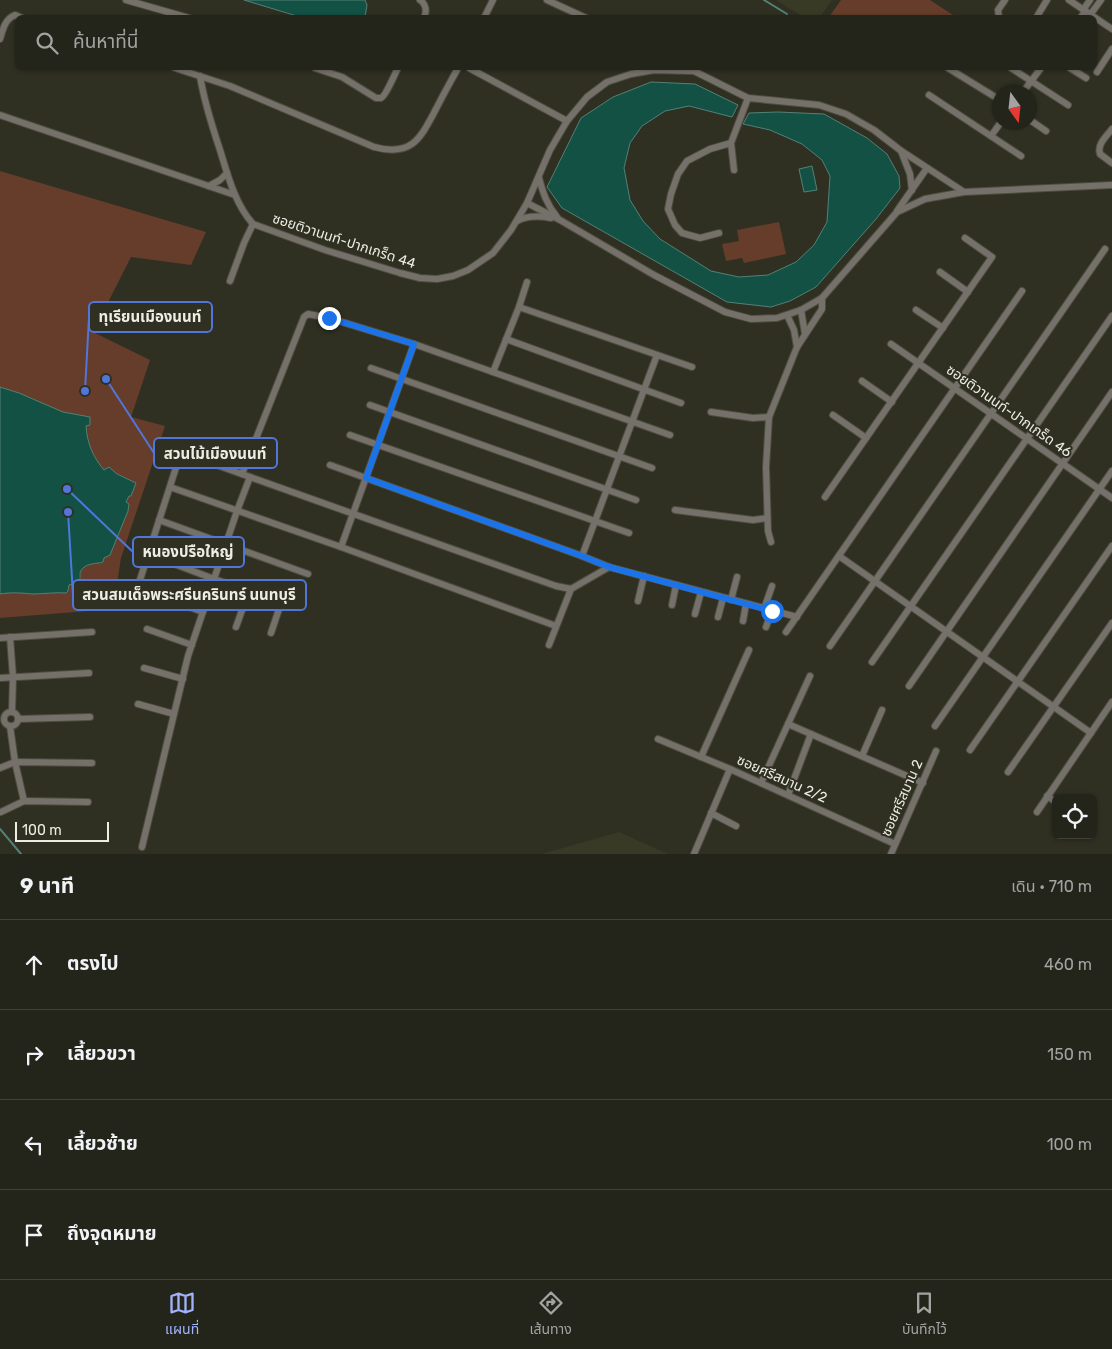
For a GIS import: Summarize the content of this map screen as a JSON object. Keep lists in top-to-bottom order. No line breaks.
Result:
{"streets":{"street":["ซอยติวานนท์-ปากเกร็ด 44","ซอยติวานนท์-ปากเกร็ด 46","ซอยศรีสมาน 2/2","ซอยศรีสมาน 2"]},"crossings":[["ซอยศรีสมาน 2/2","ซอยศรีสมาน 2"]],"places":["สวนไม้เมืองนนท์","ทุเรียนเมืองนนท์","หนองปรือใหญ่","สวนสมเด็จพระศรีนครินทร์ นนทบุรี"],"scale_bar":"100 m","north":"bottom","page":{"search":"ค้นหาที่นี่","scale":"100 m","heading":["9 นาที","เดิน · 710 m"],"list":[["ตรงไป","460 m"],["เลี้ยวขวา","150 m"],["เลี้ยวซ้าย","100 m"],"ถึงจุดหมาย"],"nav":["แผนที่","เส้นทาง","บันทึกไว้"]}}
